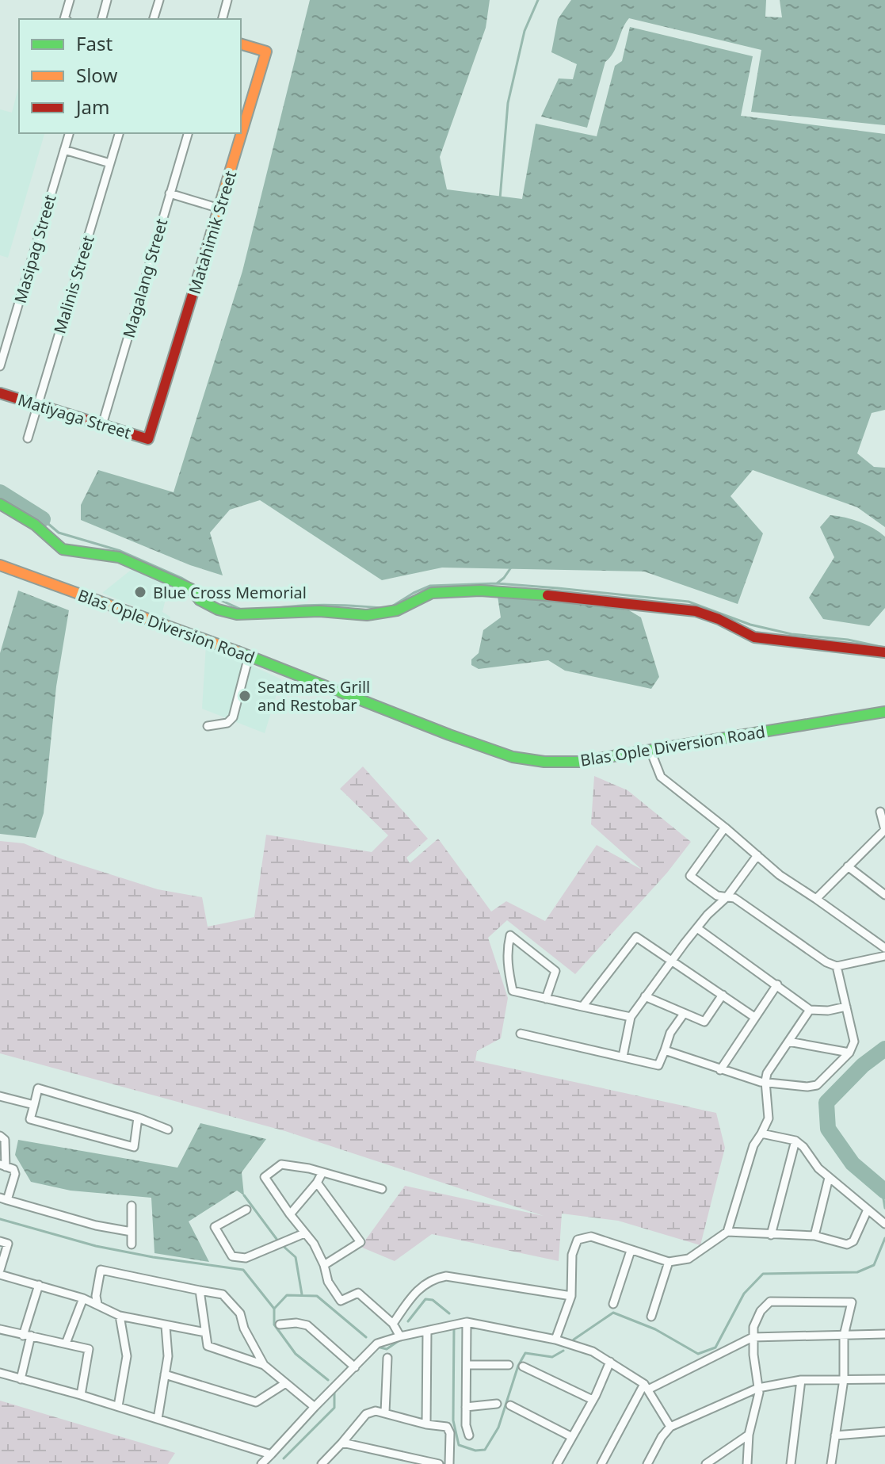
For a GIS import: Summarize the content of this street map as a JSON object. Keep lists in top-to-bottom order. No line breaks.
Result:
{"streets":{"street":["Matahimik Street","Masipag Street","Magalang Street","Malinis Street","Matiyaga Street","Blas Ople Diversion Road"]},"crossings":[["Matahimik Street","Matiyaga Street"],["Magalang Street","Matiyaga Street"],["Malinis Street","Matiyaga Street"]],"places":["Blue Cross Memorial","Seatmates Grill and Restobar"],"legend":["Fast","Slow","Jam"]}
